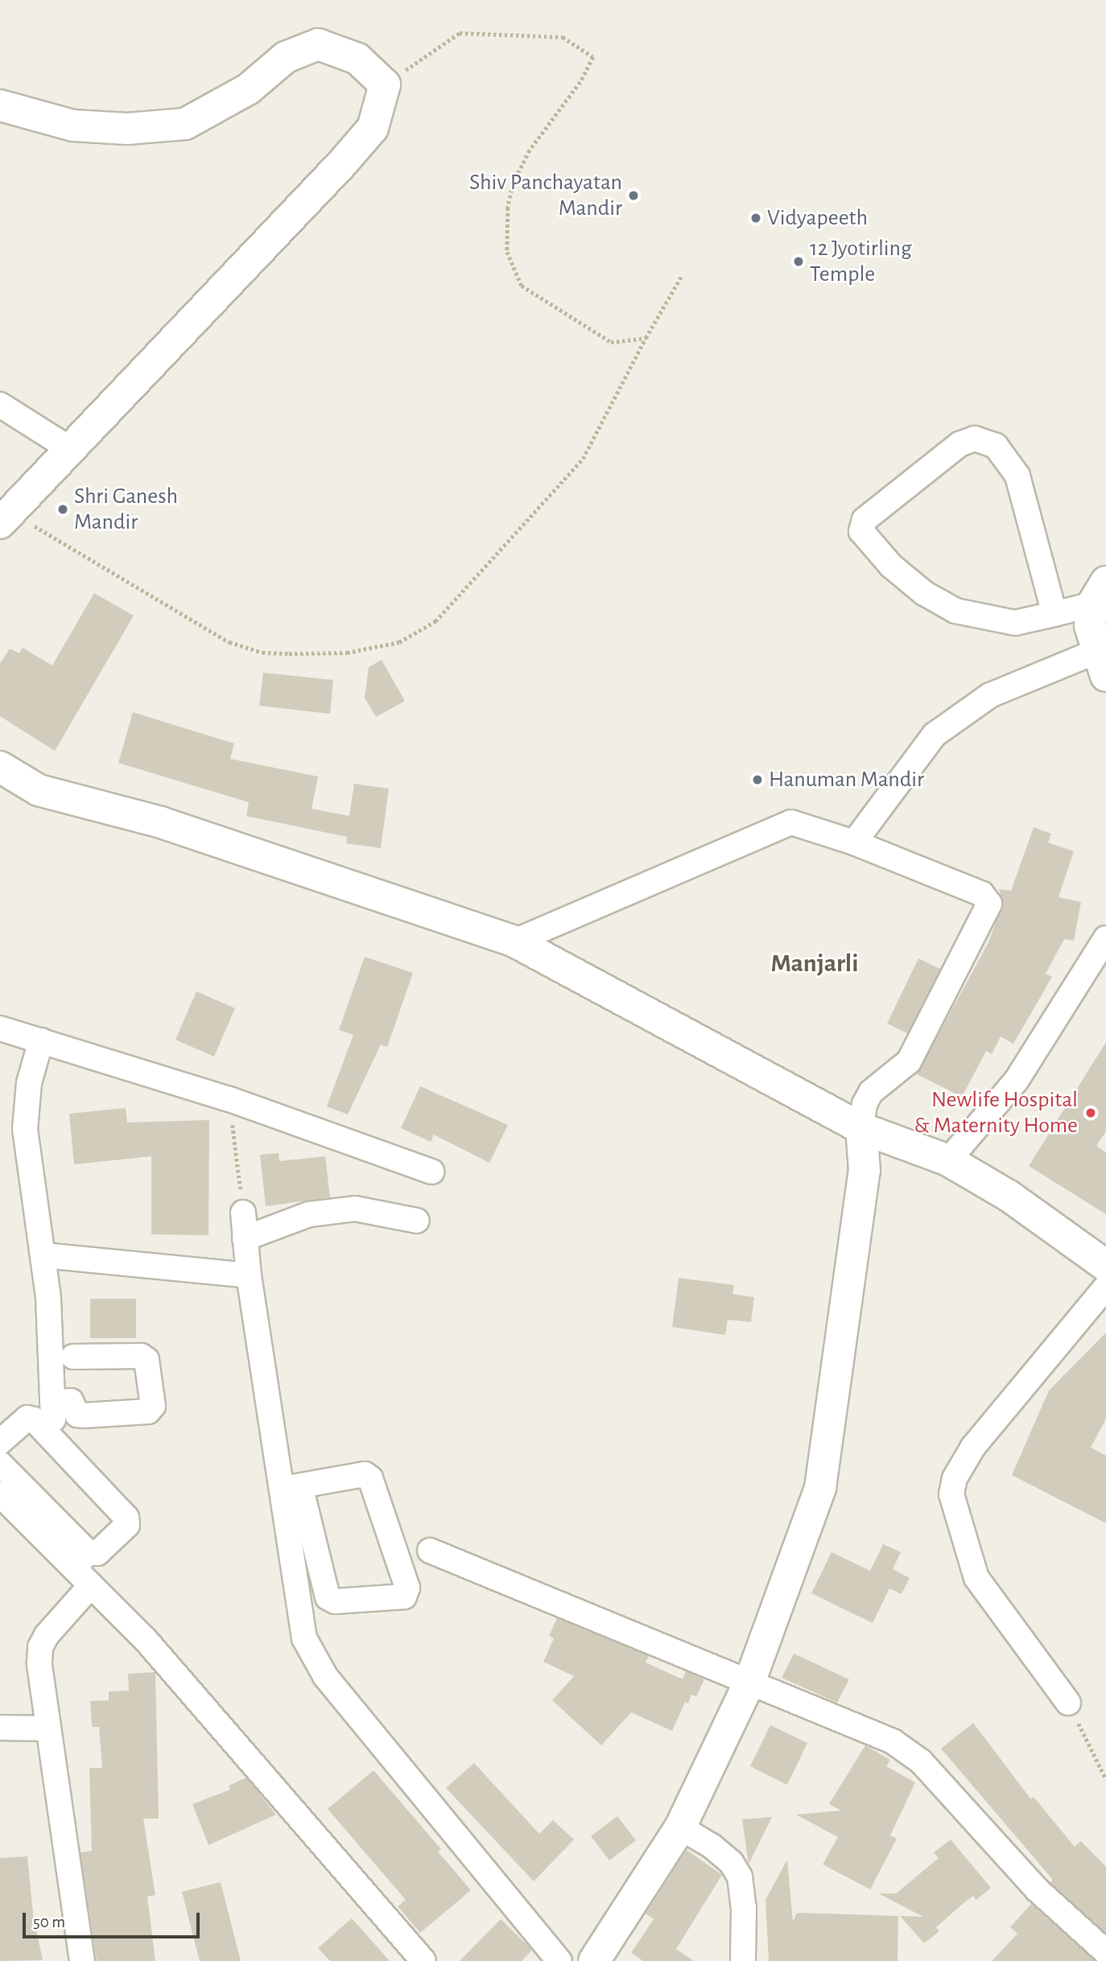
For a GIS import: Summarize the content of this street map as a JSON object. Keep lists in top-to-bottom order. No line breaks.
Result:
{"districts":["Manjarli"],"places":["Shiv Panchayatan Mandir","Vidyapeeth","12 Jyotirling Temple","Shri Ganesh Mandir","Hanuman Mandir","Newlife Hospital & Maternity Home"],"scale_bar":"50 m"}
